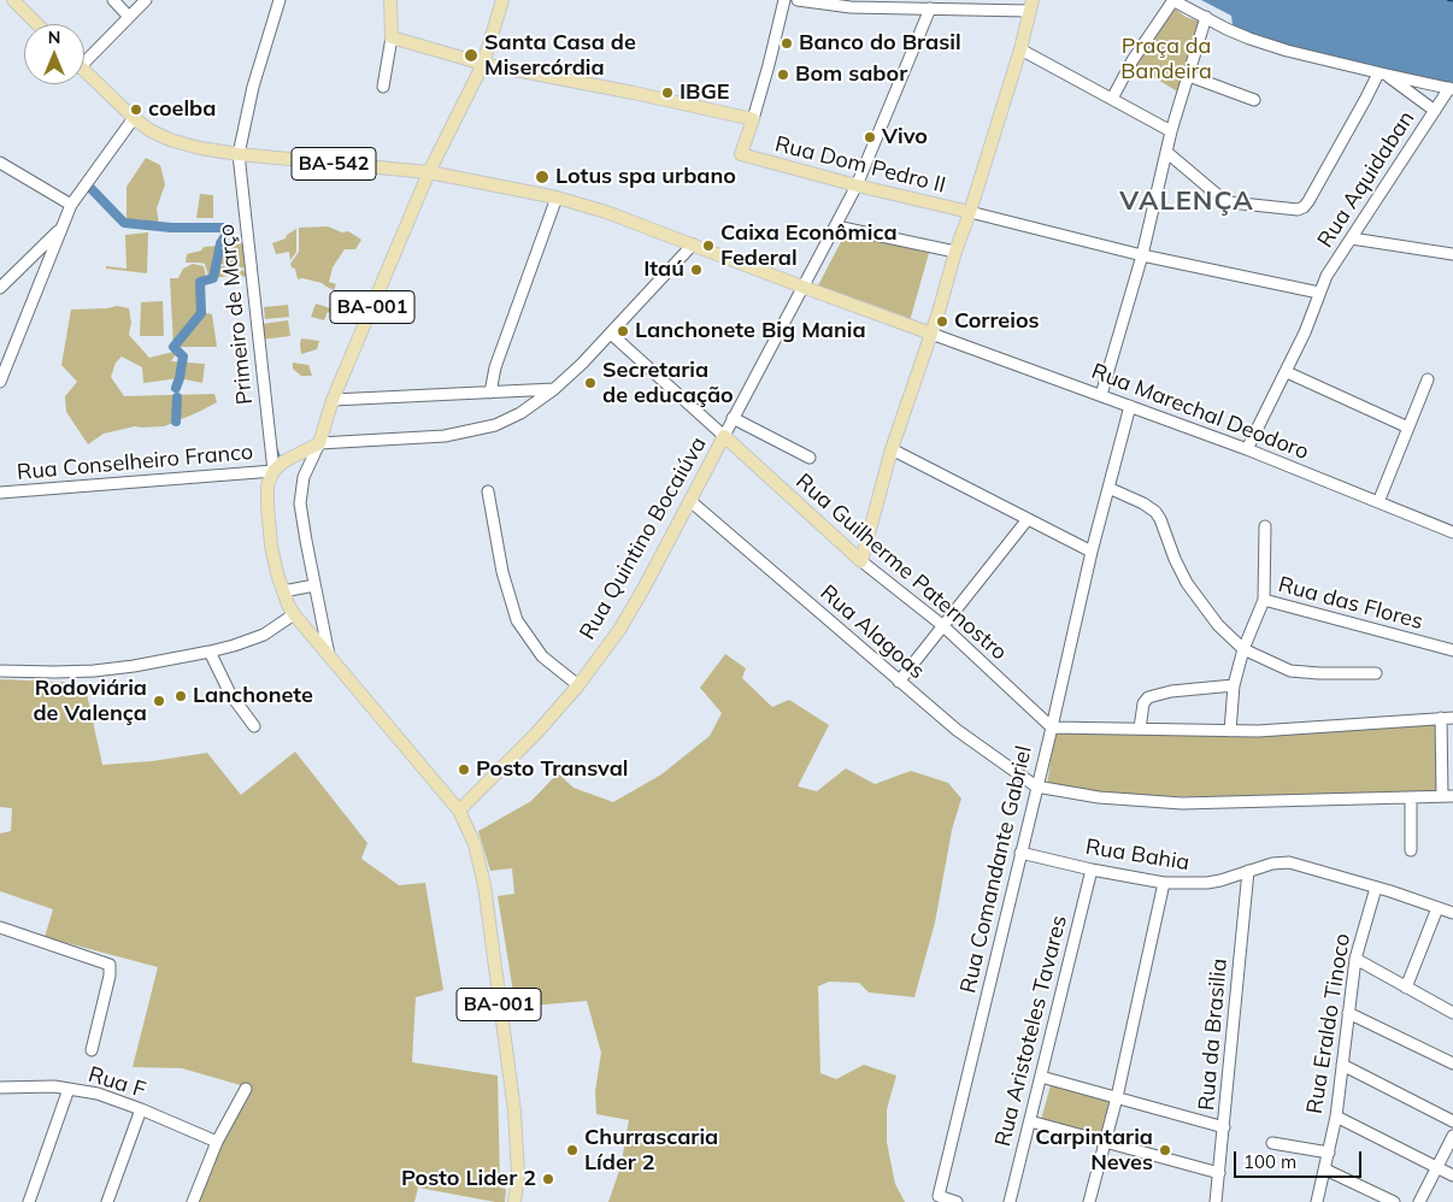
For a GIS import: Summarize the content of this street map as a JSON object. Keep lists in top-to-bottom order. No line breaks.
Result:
{"streets":{"main road":["BA-542","Rua Dom Pedro II","BA-001","Rua Quintino Bocaiúva","Rua Guilherme Paternostro"],"street":["Rua Aquidaban","Primeiro de Março","Rua Marechal Deodoro","Rua Conselheiro Franco","Rua das Flores","Rua Alagoas","Rua Bahia","Rua Comandante Gabriel","Rua Eraldo Tinoco","Rua Aristoteles Tavares","Rua da Brasilia","Rua F"]},"crossings":[["BA-542","BA-001"],["BA-542","Primeiro de Março"],["Rua Dom Pedro II","Rua Quintino Bocaiúva"],["Rua Aquidaban","Rua Marechal Deodoro"],["BA-001","Primeiro de Março"],["BA-001","Rua Conselheiro Franco"],["BA-001","Rua Quintino Bocaiúva"],["Primeiro de Março","Rua Conselheiro Franco"],["Rua Marechal Deodoro","Rua Comandante Gabriel"],["Rua Quintino Bocaiúva","Rua Guilherme Paternostro"],["Rua Quintino Bocaiúva","Rua Alagoas"],["Rua Guilherme Paternostro","Rua Comandante Gabriel"],["Rua Alagoas","Rua Comandante Gabriel"],["Rua Bahia","Rua Comandante Gabriel"],["Rua Bahia","Rua Eraldo Tinoco"],["Rua Bahia","Rua Aristoteles Tavares"],["Rua Bahia","Rua da Brasilia"]],"districts":["VALENÇA"],"parks":["Praça da Bandeira"],"places":["Banco do Brasil","Santa Casa de Misercórdia","Bom sabor","IBGE","coelba","Vivo","Lotus spa urbano","Caixa Econômica Federal","Itaú","Correios","Lanchonete Big Mania","Secretaria de educação","Lanchonete","Rodoviária de Valença","Posto Transval","Churrascaria Líder 2","Carpintaria Neves","Posto Lider 2"],"scale_bar":"100 m","north":"top"}
